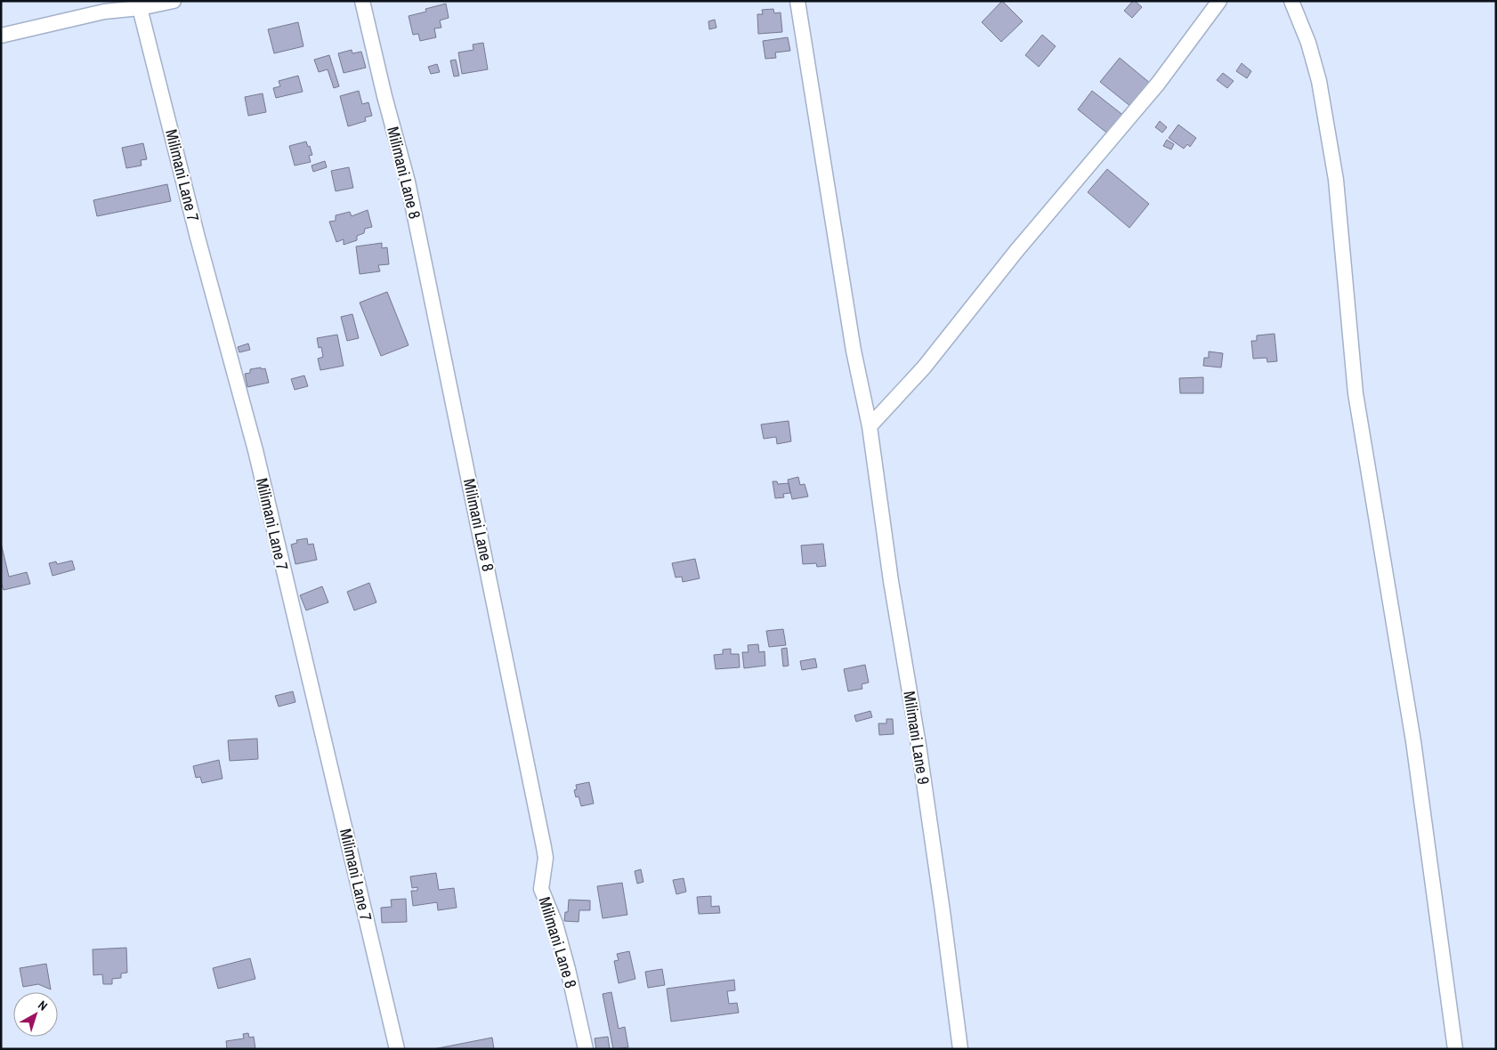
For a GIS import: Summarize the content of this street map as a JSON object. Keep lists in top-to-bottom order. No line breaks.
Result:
{"streets":{"street":["Milimani Lane 8","Milimani Lane 7","Milimani Lane 9"]},"north":"top right"}
